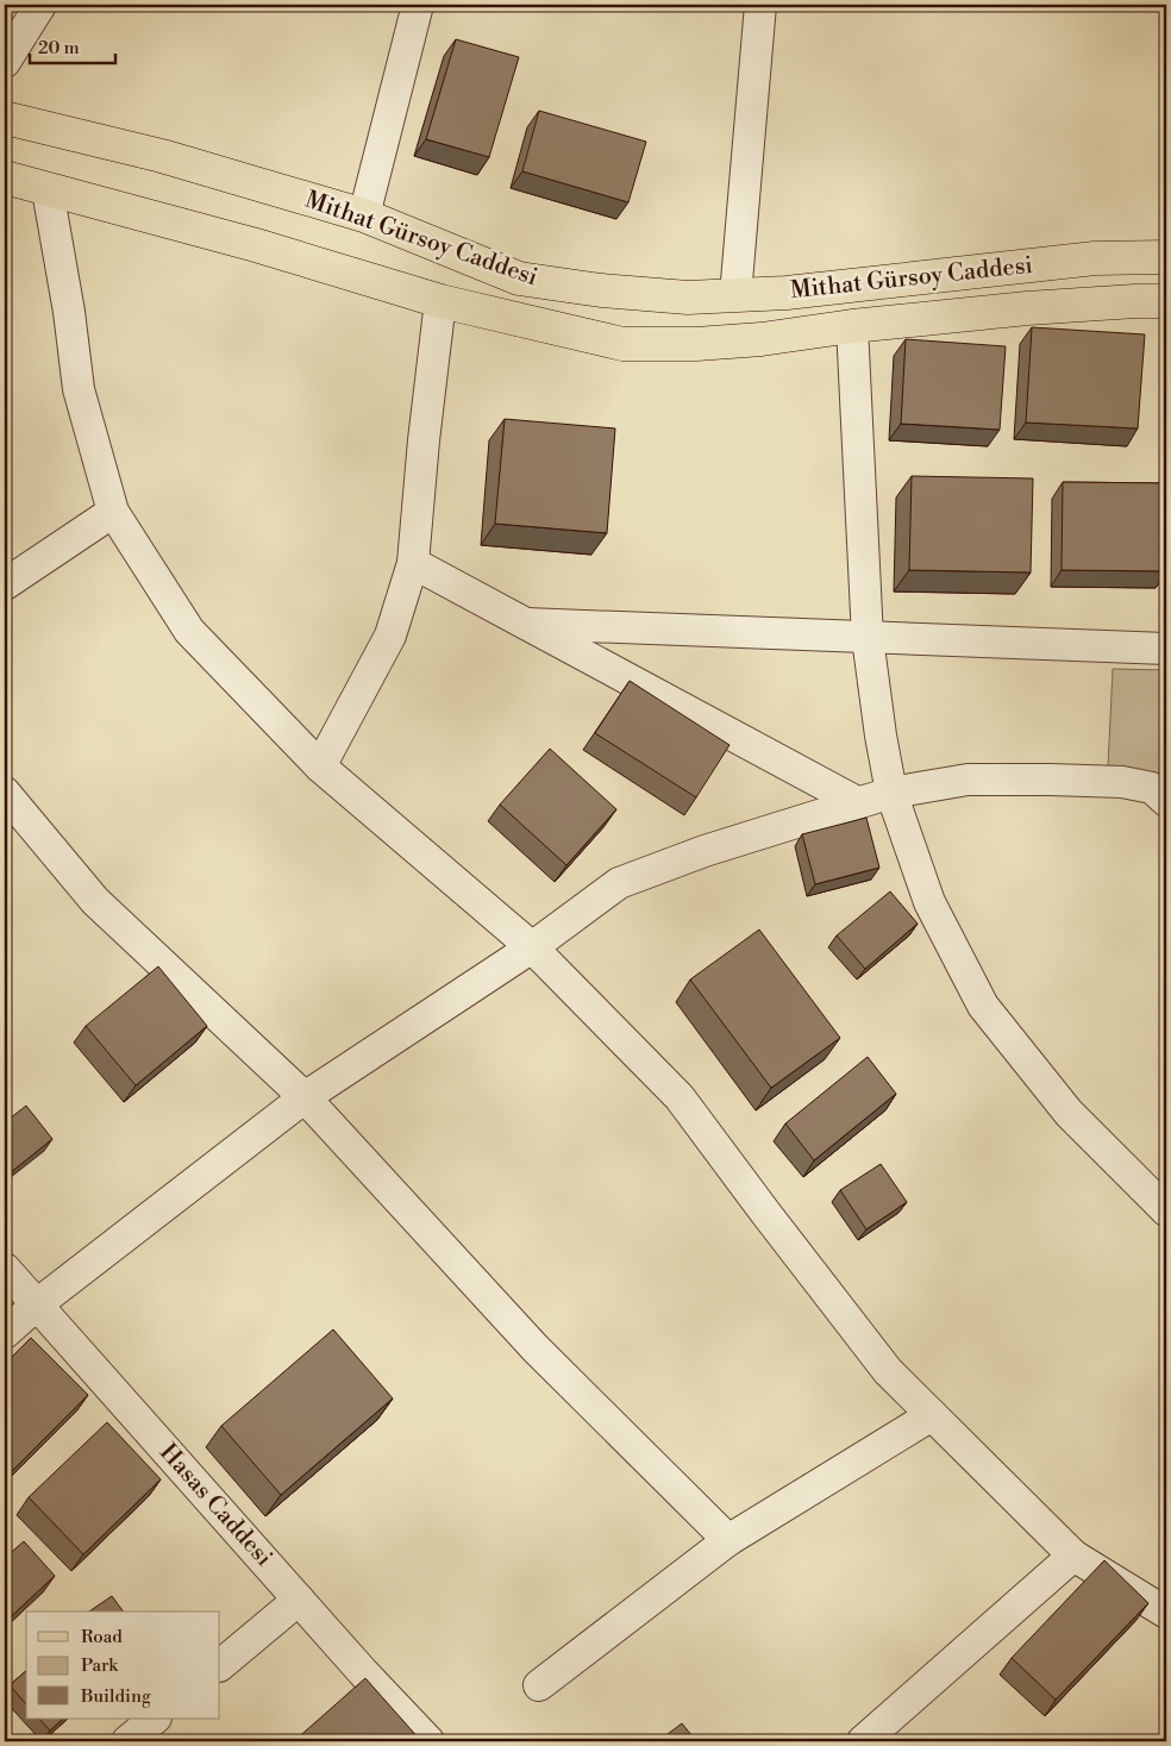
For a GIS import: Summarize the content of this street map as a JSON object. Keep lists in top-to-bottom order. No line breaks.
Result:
{"streets":{"main road":["Mithat Gürsoy Caddesi"],"street":["Hasas Caddesi"]},"legend":["Road","Park","Building"],"scale_bar":"20 m"}
